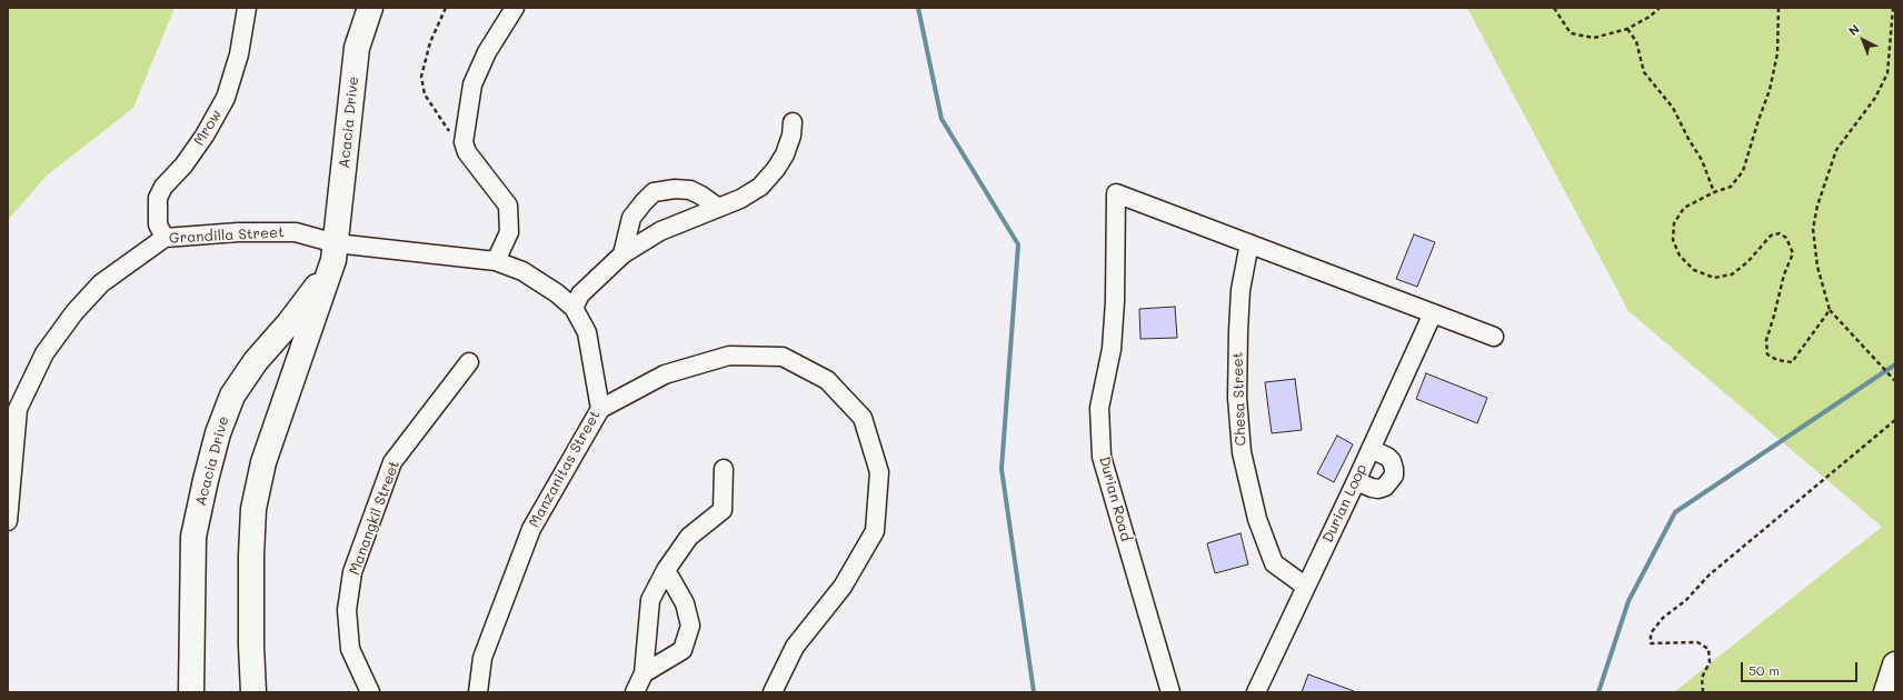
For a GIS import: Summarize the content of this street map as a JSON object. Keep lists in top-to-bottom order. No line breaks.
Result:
{"streets":{"street":["Acacia Drive","Mrow","Grandilla Street","Chesa Street","Manzanitas Street","Durian Road","Durian Loop","Manangkil Street"]},"crossings":[["Acacia Drive","Grandilla Street"],["Acacia Drive","Manzanitas Street"],["Mrow","Grandilla Street"],["Grandilla Street","Manzanitas Street"],["Chesa Street","Durian Road"],["Chesa Street","Durian Loop"]],"scale_bar":"50 m","north":"top left"}
